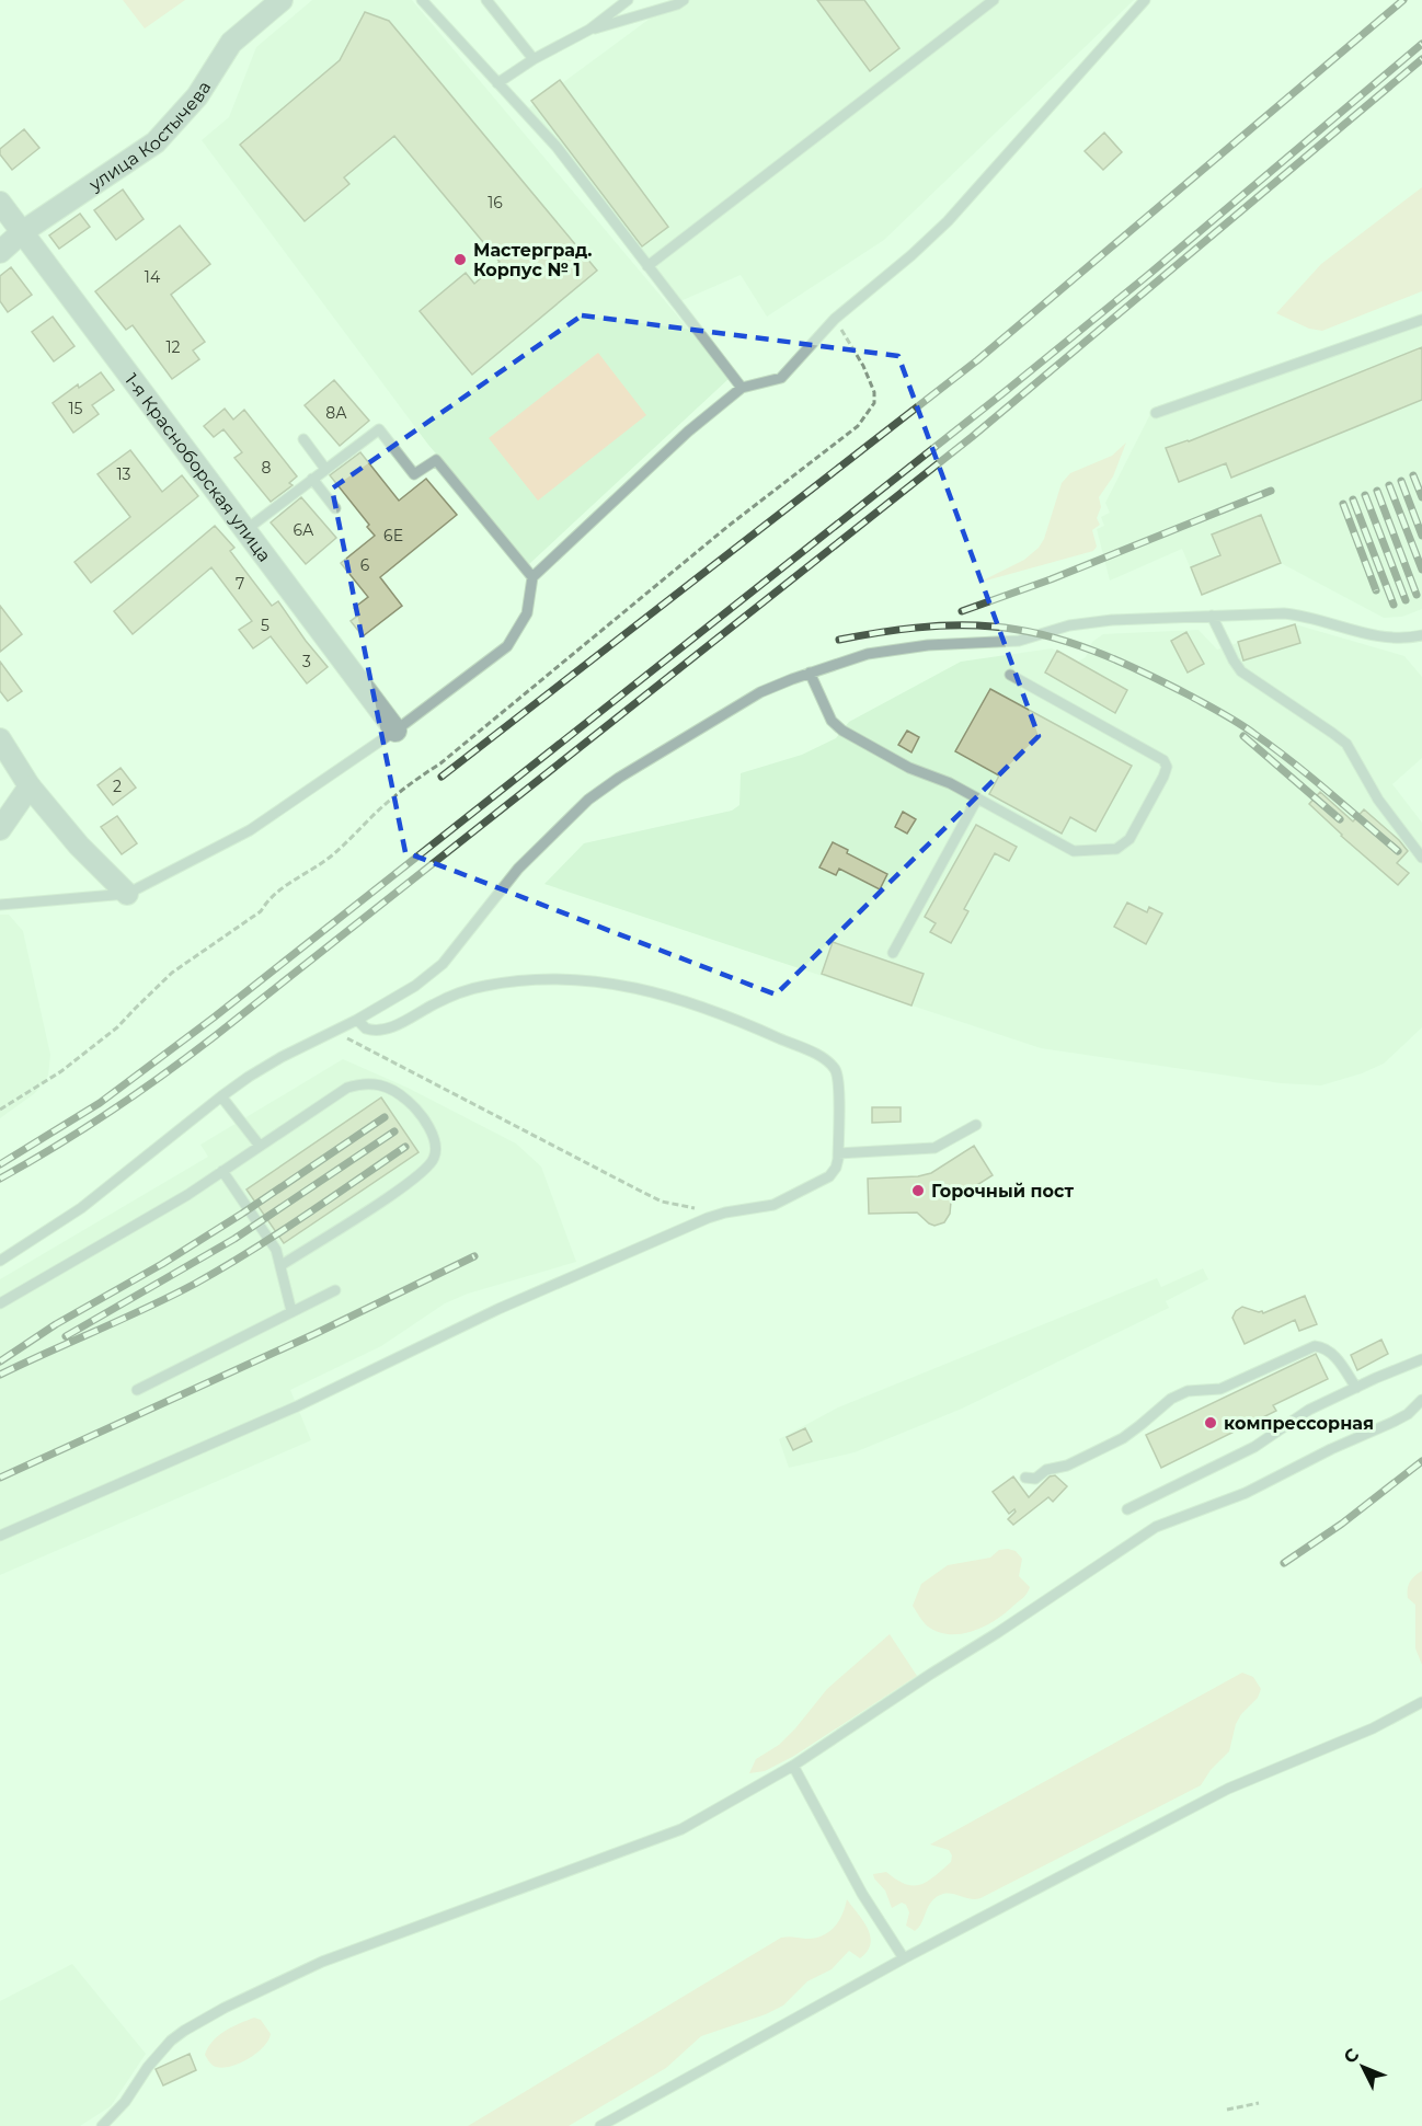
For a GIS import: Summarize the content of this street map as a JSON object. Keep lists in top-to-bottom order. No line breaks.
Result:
{"streets":{"street":["улица Костычева","1-я Красноборская улица"]},"crossings":[["улица Костычева","1-я Красноборская улица"]],"places":["Мастерград. Корпус № 1","Горочный пост","компрессорная"],"house_numbers":["16","14","12","15","8А","8","13","6А","6Е","6","7","5","3","2"],"north":"top left"}
